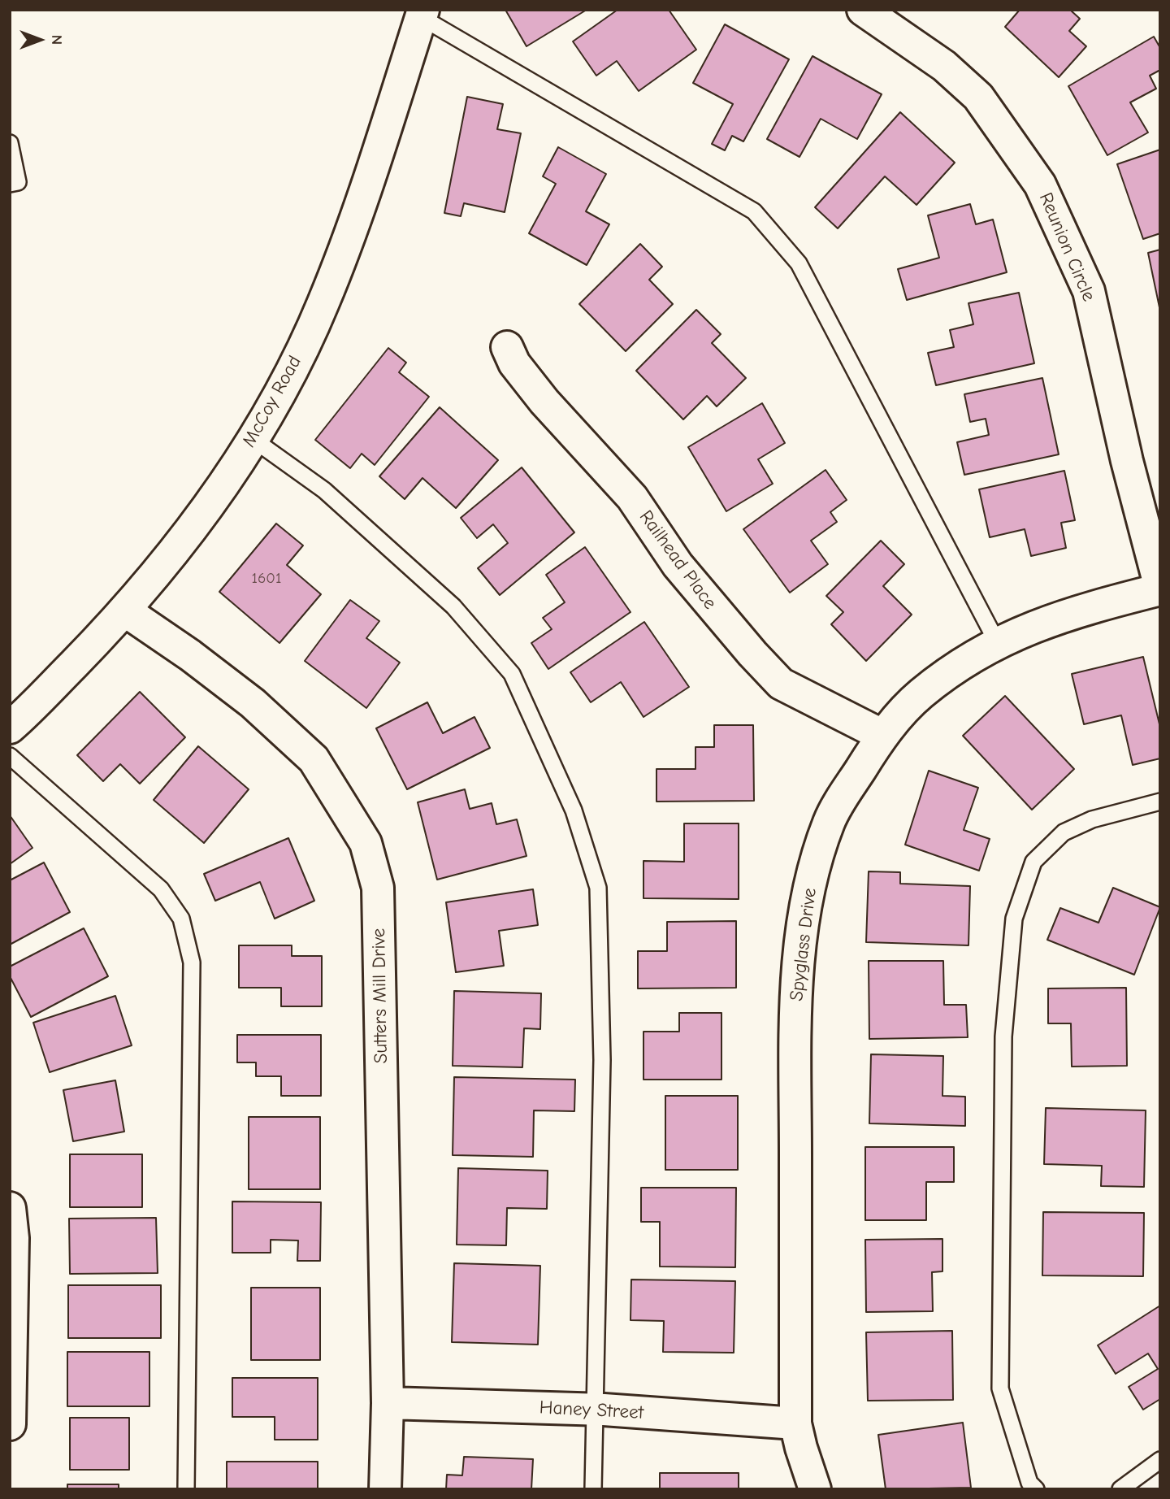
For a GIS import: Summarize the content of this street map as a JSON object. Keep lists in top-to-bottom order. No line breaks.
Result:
{"streets":{"street":["Reunion Circle","McCoy Road","Railhead Place","Spyglass Drive","Sutters Mill Drive","Haney Street"]},"crossings":[["Reunion Circle","Spyglass Drive"],["McCoy Road","Sutters Mill Drive"],["Railhead Place","Spyglass Drive"],["Spyglass Drive","Haney Street"],["Sutters Mill Drive","Haney Street"]],"house_numbers":["1601"],"north":"right"}
